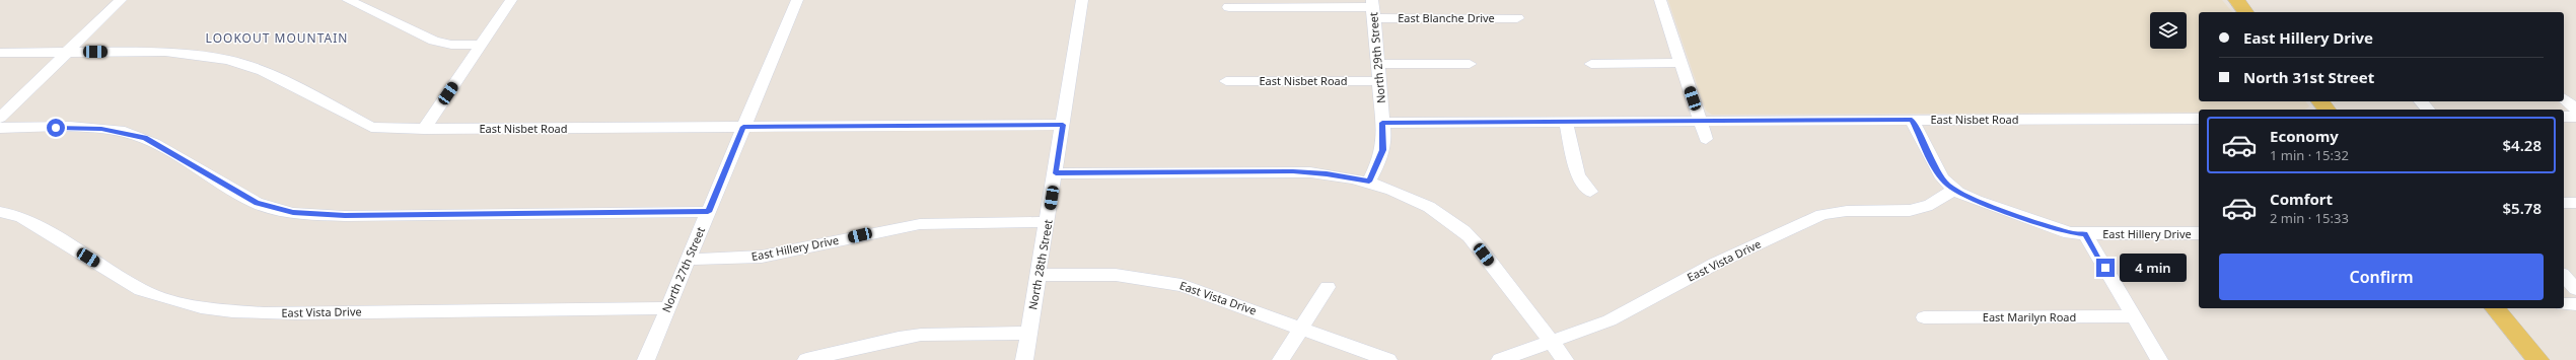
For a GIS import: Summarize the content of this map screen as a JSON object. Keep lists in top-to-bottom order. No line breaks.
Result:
{"streets":{"street":["East Blanche Drive","North 29th Street","East Nisbet Road","East Hillery Drive","East Vista Drive","North 28th Street","North 27th Street","East Marilyn Road"]},"crossings":[["East Blanche Drive","North 29th Street"],["North 29th Street","East Nisbet Road"],["East Nisbet Road","North 28th Street"],["East Nisbet Road","North 27th Street"],["East Hillery Drive","East Vista Drive"],["East Hillery Drive","North 28th Street"],["East Hillery Drive","North 27th Street"],["East Vista Drive","North 28th Street"],["East Vista Drive","North 27th Street"]],"districts":["LOOKOUT MOUNTAIN"],"page":{"banner":["East Hillery Drive","North 31st Street"],"list":[{"name":"Economy","note":"1 min · 15:32","value":"$4.28"},{"name":"Comfort","note":"2 min · 15:33","value":"$5.78"}],"buttons":"Confirm","bubble":"4 min"}}
